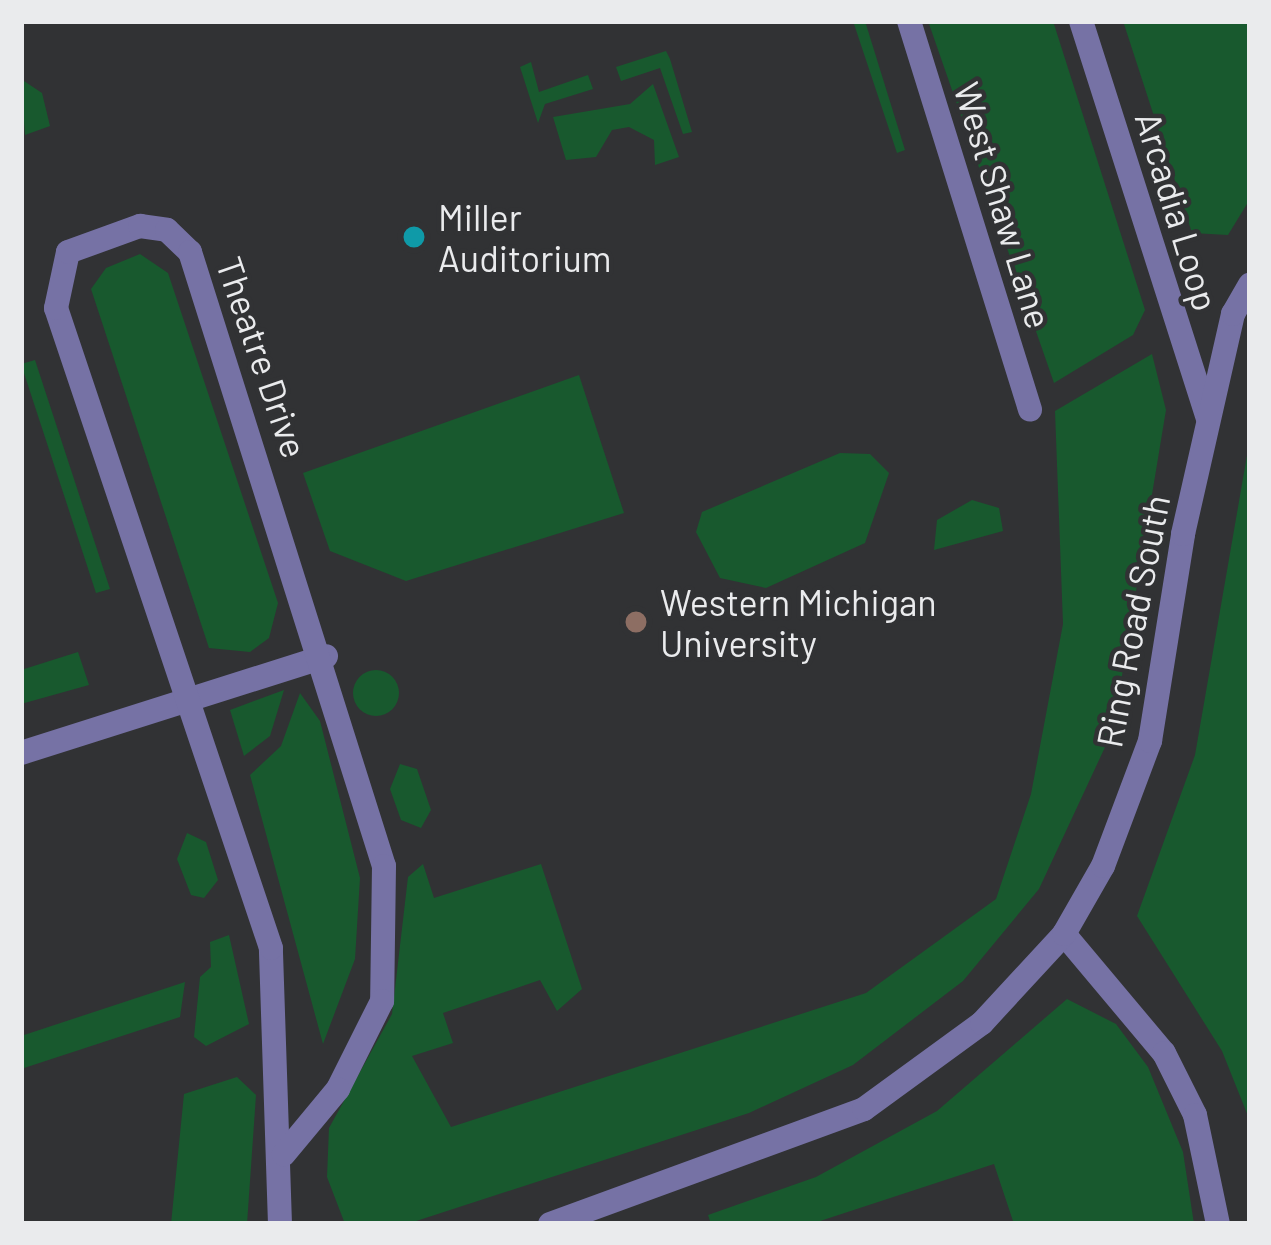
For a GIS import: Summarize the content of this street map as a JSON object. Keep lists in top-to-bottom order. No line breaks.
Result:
{"streets":{"street":["West Shaw Lane","Arcadia Loop","Theatre Drive","Ring Road South"]},"crossings":[["Arcadia Loop","Ring Road South"]],"places":["Miller Auditorium","Western Michigan University"]}
